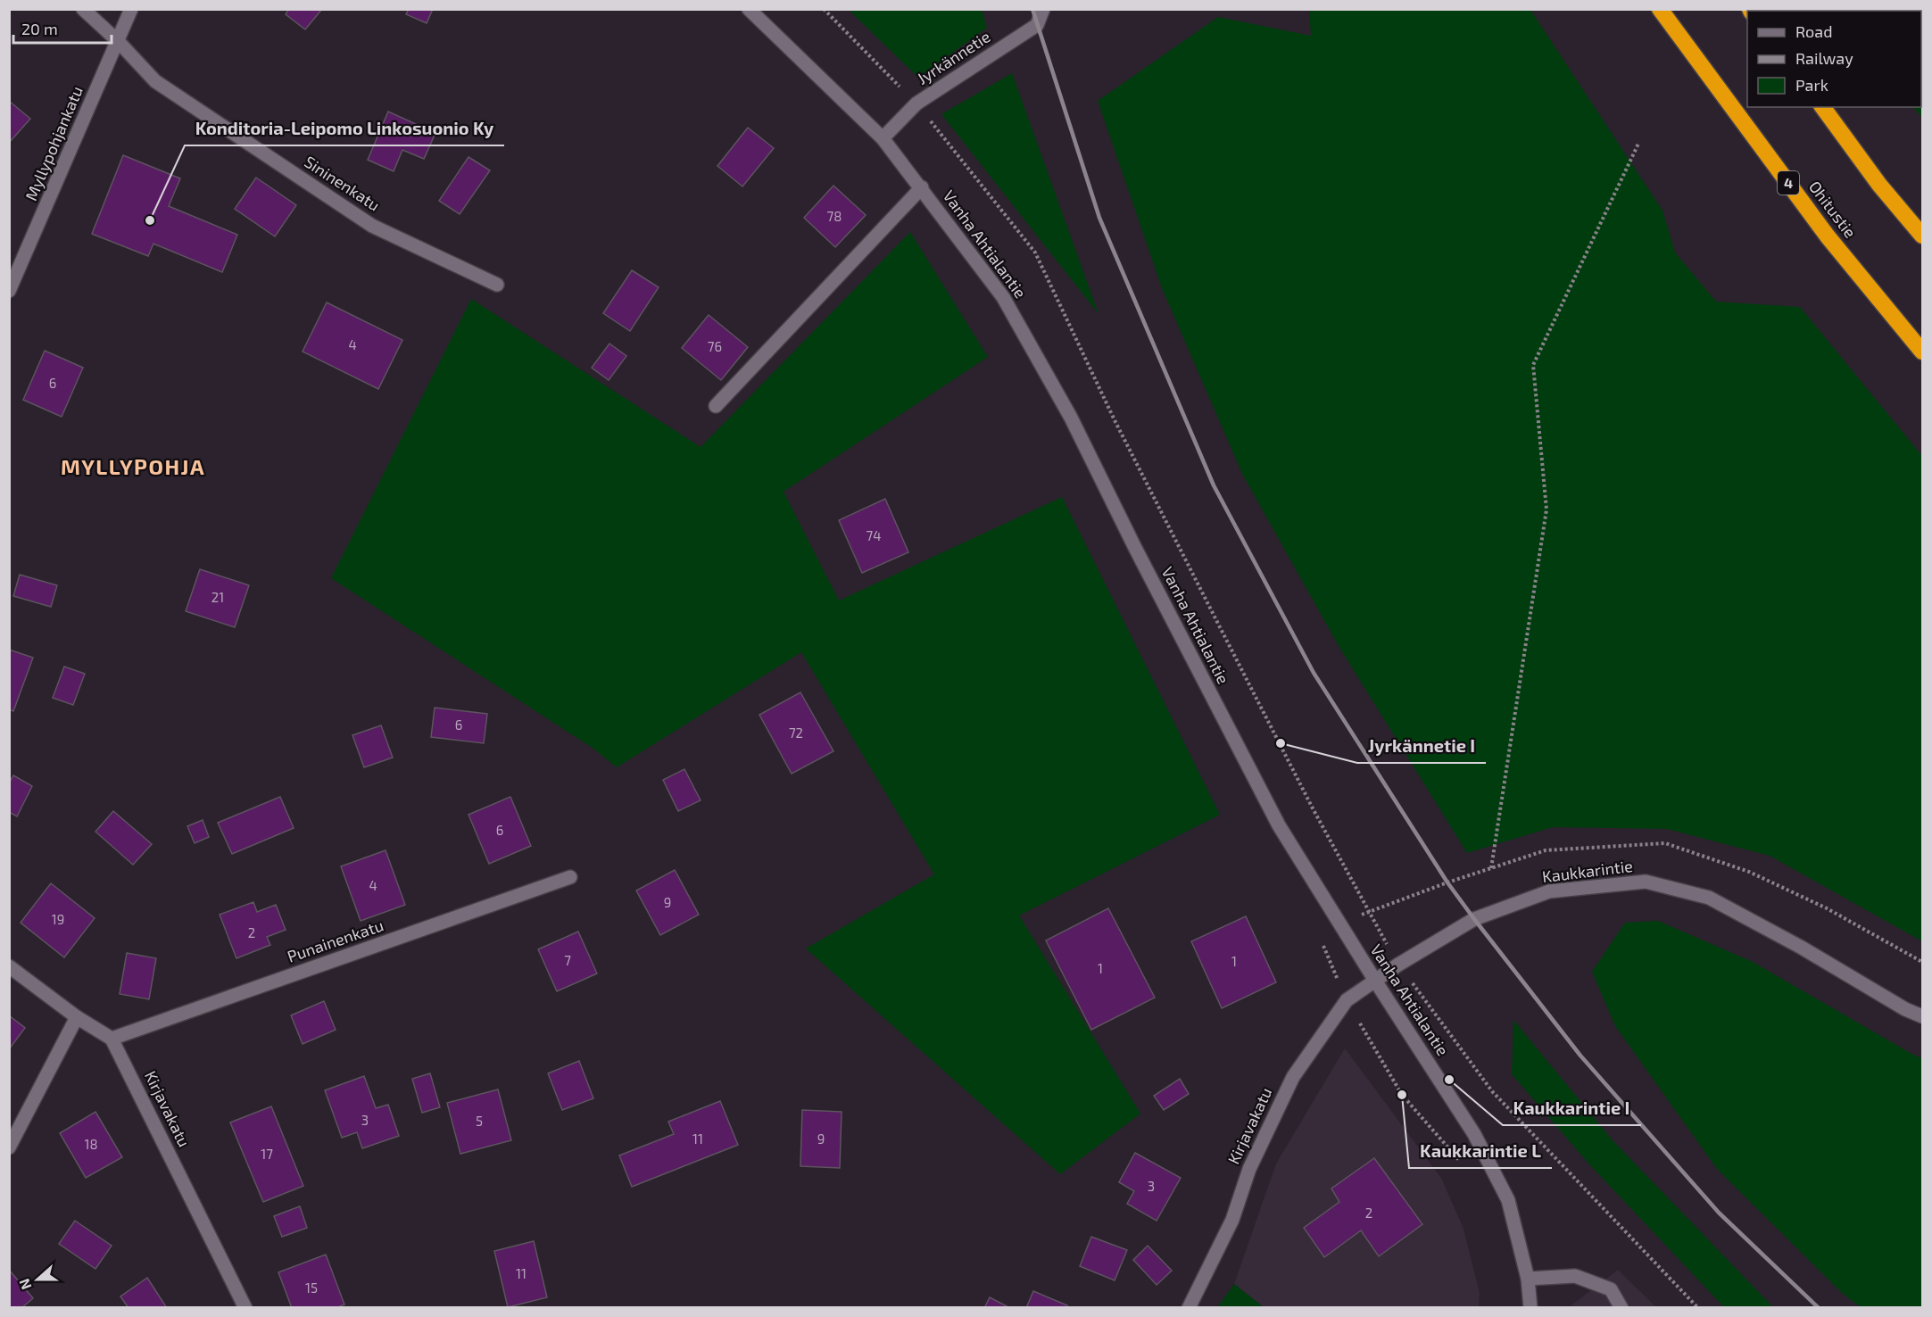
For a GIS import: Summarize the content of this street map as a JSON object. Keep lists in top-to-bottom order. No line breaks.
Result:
{"streets":{"highway":["4","Ohitustie"],"street":["Jyrkännetie","Myllypohjankatu","Sininenkatu","Vanha Ahtialantie","Kaukkarintie","Punainenkatu","Kirjavakatu"]},"crossings":[["Jyrkännetie","Vanha Ahtialantie"],["Myllypohjankatu","Sininenkatu"],["Vanha Ahtialantie","Kaukkarintie"],["Vanha Ahtialantie","Kirjavakatu"],["Kaukkarintie","Kirjavakatu"],["Punainenkatu","Kirjavakatu"]],"districts":["MYLLYPOHJA"],"places":["Konditoria-Leipomo Linkosuonio Ky","Jyrkännetie I","Kaukkarintie I","Kaukkarintie L"],"house_numbers":["78","4","76","6","74","21","6","72","6","4","9","19","2","7","1","1","3","5","11","9","18","17","3","2","11","15"],"legend":["Road","Railway","Park"],"scale_bar":"20 m","north":"left"}
